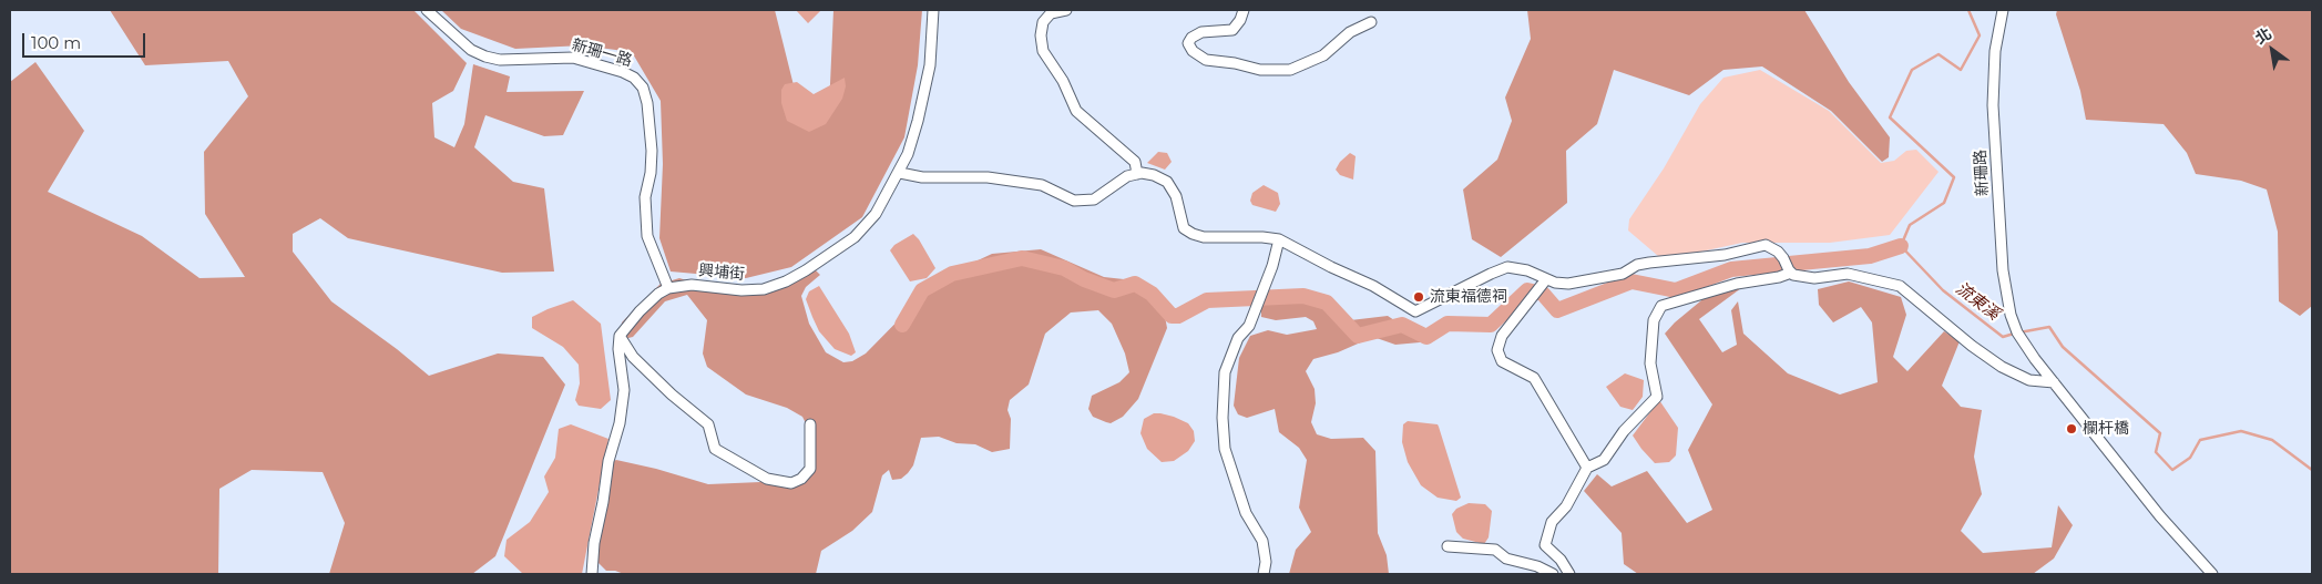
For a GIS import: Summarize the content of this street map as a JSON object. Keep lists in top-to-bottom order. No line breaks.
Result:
{"streets":{"street":["新珊一路","新珊路","興埔街"]},"crossings":[["新珊一路","興埔街"]],"water":["流東溪"],"places":["流東福德祠","欄杆橋"],"scale_bar":"100 m","north":"top left"}
